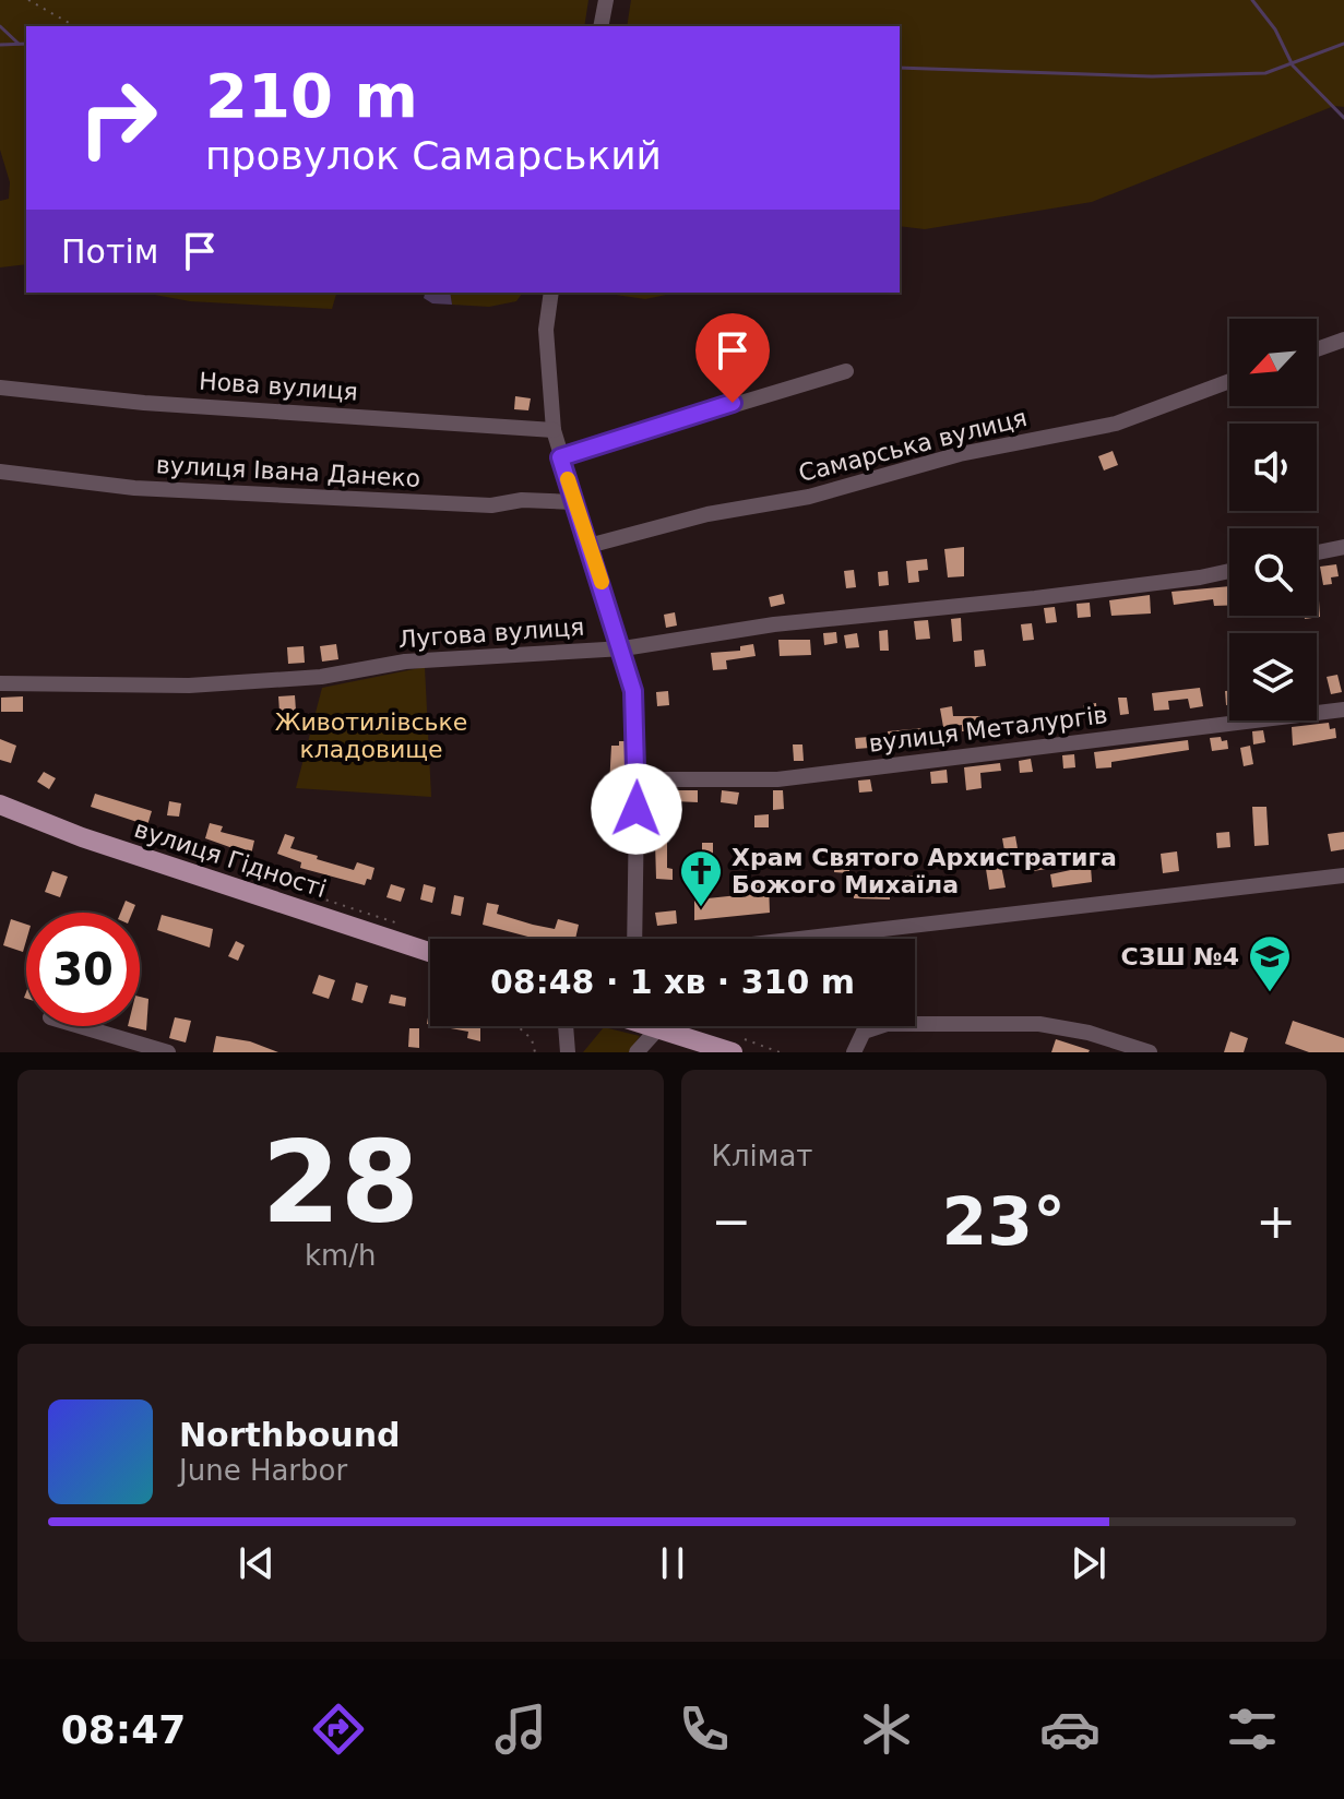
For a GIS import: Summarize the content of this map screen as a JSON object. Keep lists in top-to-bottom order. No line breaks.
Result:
{"streets":{"main road":["вулиця Гідності"],"street":["Нова вулиця","Самарська вулиця","вулиця Івана Данеко","Лугова вулиця","вулиця Металургів"]},"parks":["Животилівське кладовище"],"places":{"church":["Храм Святого Архистратига Божого Михаїла"],"school or university":["СЗШ №4"]},"north":"bottom left","page":{"turn":["210 m","провулок Самарський"],"then":"Потім","limit":"30","trip":"08:48 · 1 хв · 310 m","tile":[["28","km/h"],"Клімат"],"heat":["−","23°","+"],"song":["Northbound","June Harbor"],"tabs":"08:47"}}
